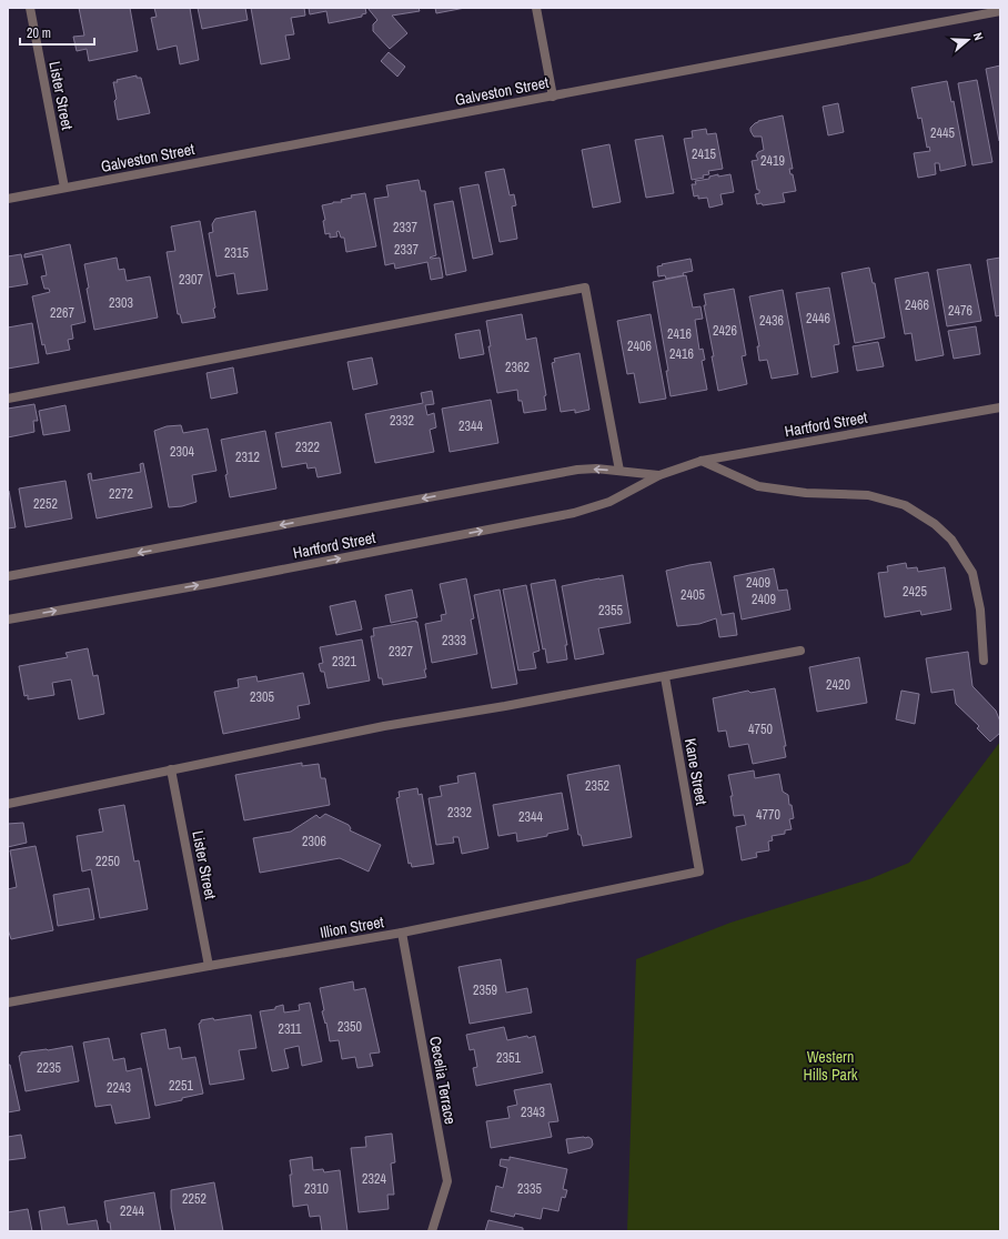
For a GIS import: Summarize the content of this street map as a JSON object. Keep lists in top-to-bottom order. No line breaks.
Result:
{"streets":{"street":["Galveston Street","Lister Street","Hartford Street","Kane Street","Illion Street","Cecelia Terrace"]},"crossings":[["Galveston Street","Lister Street"],["Lister Street","Illion Street"],["Kane Street","Illion Street"],["Illion Street","Cecelia Terrace"]],"parks":["Western Hills Park"],"house_numbers":["2445","2415","2419","2337","2337","2315","2307","2303","2466","2476","2267","2446","2436","2426","2416","2406","2416","2362","2332","2344","2322","2304","2312","2272","2252","2409","2425","2405","2409","2355","2333","2327","2321","2420","2305","4750","2352","2332","4770","2344","2306","2250","2359","2350","2311","2351","2235","2251","2243","2343","2324","2310","2335","2252","2244"],"scale_bar":"20 m","north":"right"}
